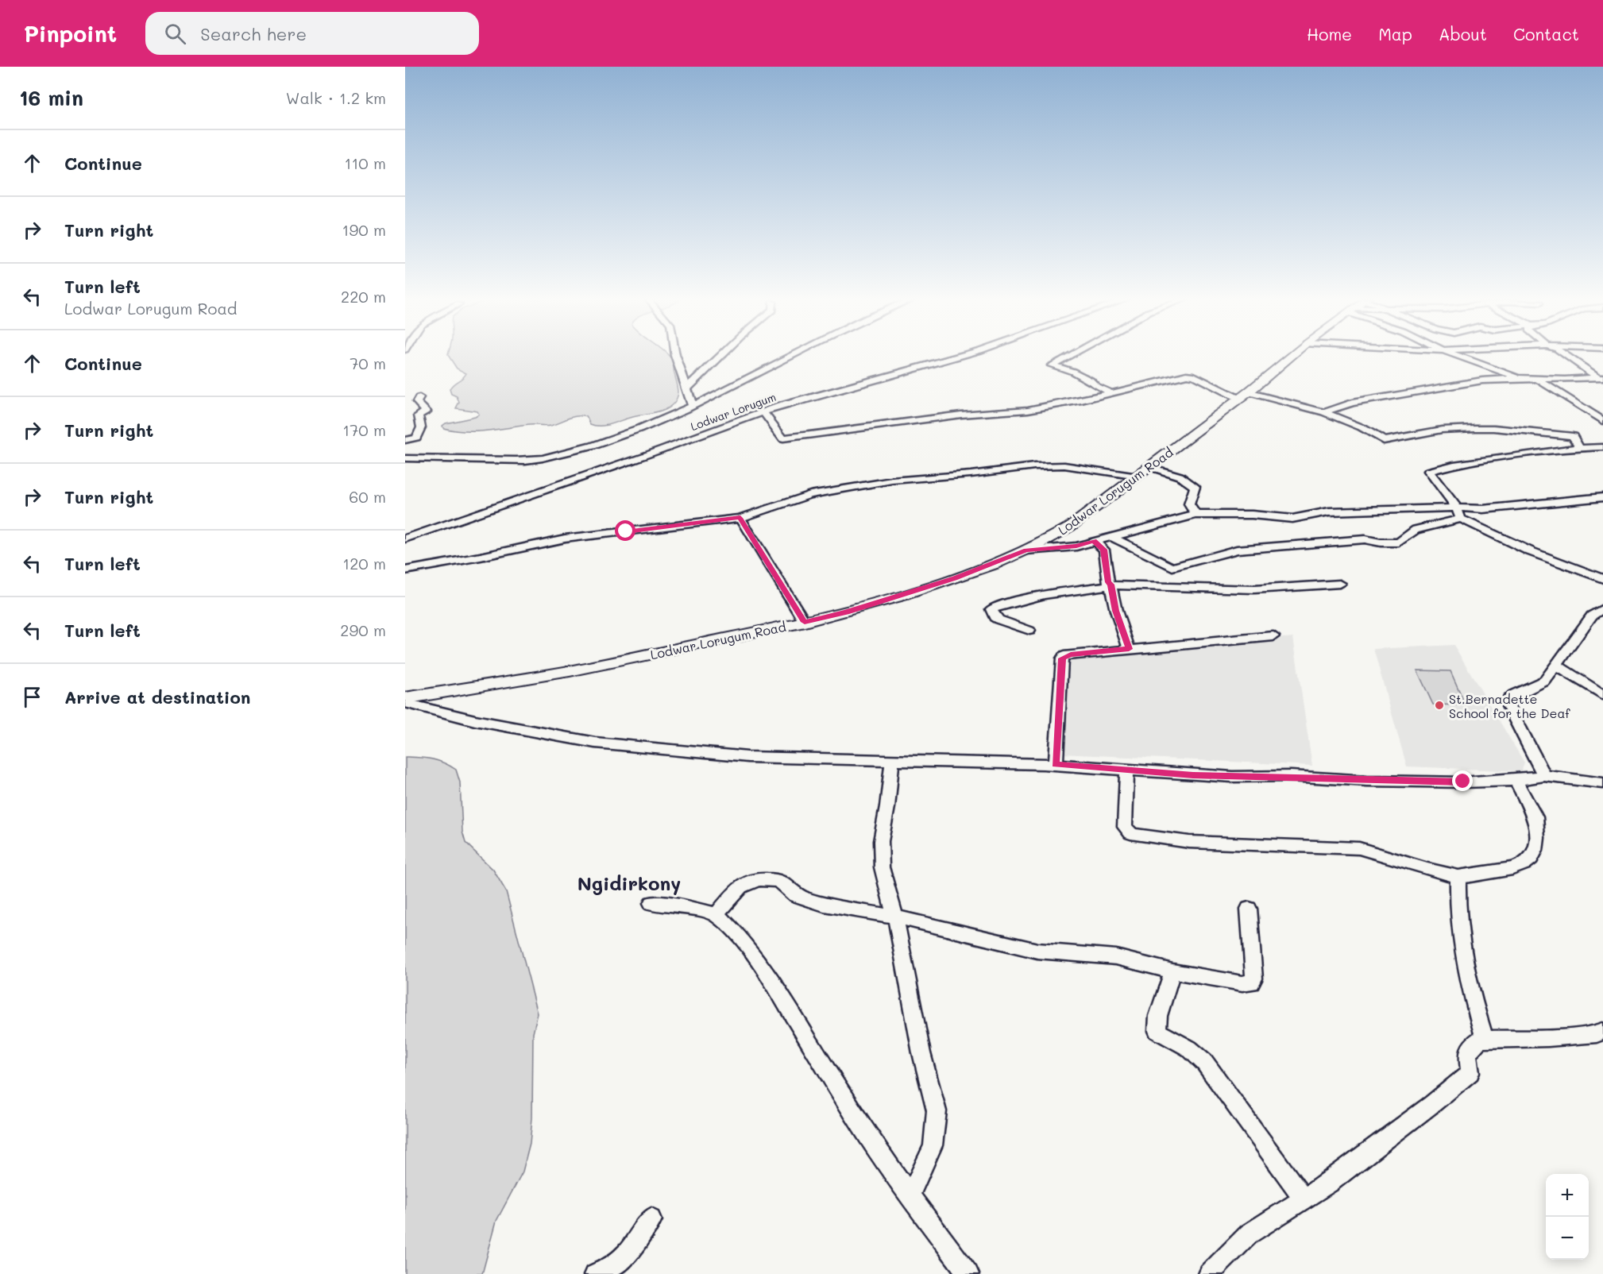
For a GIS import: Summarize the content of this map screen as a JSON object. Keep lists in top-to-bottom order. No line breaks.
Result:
{"streets":{"main road":["Lodwar Lorugum Road"],"street":["Lodwar Lorugum"]},"districts":["Ngidirkony"],"places":["St.Bernadette School for the Deaf"],"page":{"header":"Pinpoint","search":"Search here","nav":["Home","Map","About","Contact"],"heading":["16 min","Walk · 1.2 km"],"list":[["Continue","110 m"],["Turn right","190 m"],["Turn left","Lodwar Lorugum Road","220 m"],["Continue","70 m"],["Turn right","170 m"],["Turn right","60 m"],["Turn left","120 m"],["Turn left","290 m"],"Arrive at destination"],"map_buttons":["+","−"]}}
